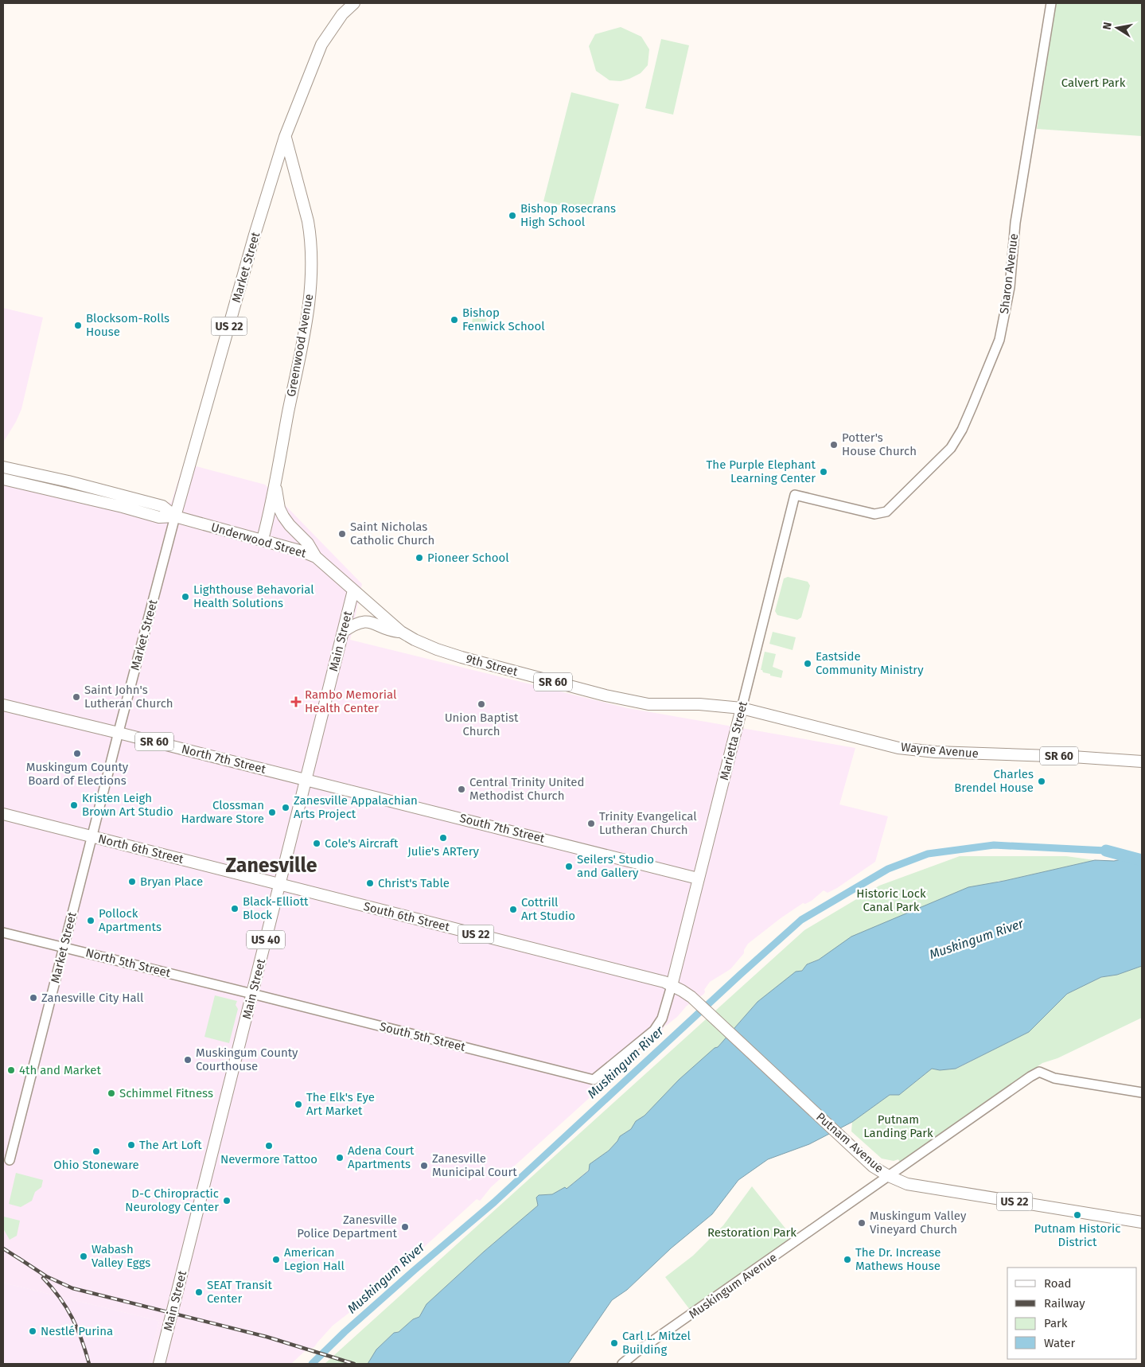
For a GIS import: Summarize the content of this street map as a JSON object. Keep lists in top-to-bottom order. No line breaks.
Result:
{"streets":{"main road":["Market Street","Sharon Avenue","US 22","Greenwood Avenue","Underwood Street","Main Street","9th Street","SR 60","Marietta Street","Wayne Avenue","North 7th Street","South 7th Street","North 6th Street","South 6th Street","US 40","North 5th Street","South 5th Street","Putnam Avenue","Muskingum Avenue"]},"crossings":[["Market Street","US 22"],["Market Street","Greenwood Avenue"],["Market Street","Underwood Street"],["Market Street","North 7th Street"],["Market Street","North 6th Street"],["Market Street","North 5th Street"],["Sharon Avenue","Marietta Street"],["US 22","Greenwood Avenue"],["Greenwood Avenue","Underwood Street"],["Underwood Street","Main Street"],["Underwood Street","9th Street"],["Main Street","9th Street"],["Main Street","North 7th Street"],["Main Street","South 7th Street"],["Main Street","North 6th Street"],["Main Street","South 6th Street"],["Main Street","North 5th Street"],["Main Street","South 5th Street"],["9th Street","Marietta Street"],["9th Street","Wayne Avenue"],["Marietta Street","Wayne Avenue"],["Marietta Street","South 7th Street"],["Marietta Street","South 6th Street"],["Marietta Street","South 5th Street"],["Marietta Street","Putnam Avenue"],["North 7th Street","South 7th Street"],["North 6th Street","South 6th Street"],["South 6th Street","South 5th Street"],["South 6th Street","Putnam Avenue"],["North 5th Street","South 5th Street"],["South 5th Street","Putnam Avenue"],["Putnam Avenue","Muskingum Avenue"]],"districts":["Zanesville"],"water":["Muskingum River"],"parks":["Calvert Park","Historic Lock Canal Park","Putnam Landing Park","Restoration Park"],"places":{"other":["Bishop Rosecrans High School","Bishop Fenwick School","Blocksom-Rolls House","Potter's House Church","The Purple Elephant Learning Center","Saint Nicholas Catholic Church","Pioneer School","Lighthouse Behavorial Health Solutions","Eastside Community Ministry","Saint John's Lutheran Church","Union Baptist Church","Muskingum County Board of Elections","Charles Brendel House","Central Trinity United Methodist Church","Kristen Leigh Brown Art Studio","Zanesville Appalachian Arts Project","Clossman Hardware Store","Trinity Evangelical Lutheran Church","Julie's ARTery","Cole's Aircraft","Seilers' Studio and Gallery","Bryan Place","Christ's Table","Black-Elliott Block","Cottrill Art Studio","Pollock Apartments","Zanesville City Hall","Muskingum County Courthouse","4th and Market","Schimmel Fitness","The Elk's Eye Art Market","The Art Loft","Nevermore Tattoo","Ohio Stoneware","Adena Court Apartments","Zanesville Municipal Court","D-C Chiropractic Neurology Center","Putnam Historic District","Muskingum Valley Vineyard Church","Zanesville Police Department","Wabash Valley Eggs","American Legion Hall","The Dr. Increase Mathews House","SEAT Transit Center","Nestlé Purina","Carl L. Mitzel Building"],"health":["Rambo Memorial Health Center"]},"legend":["Road","Railway","Park","Water"],"north":"left"}
